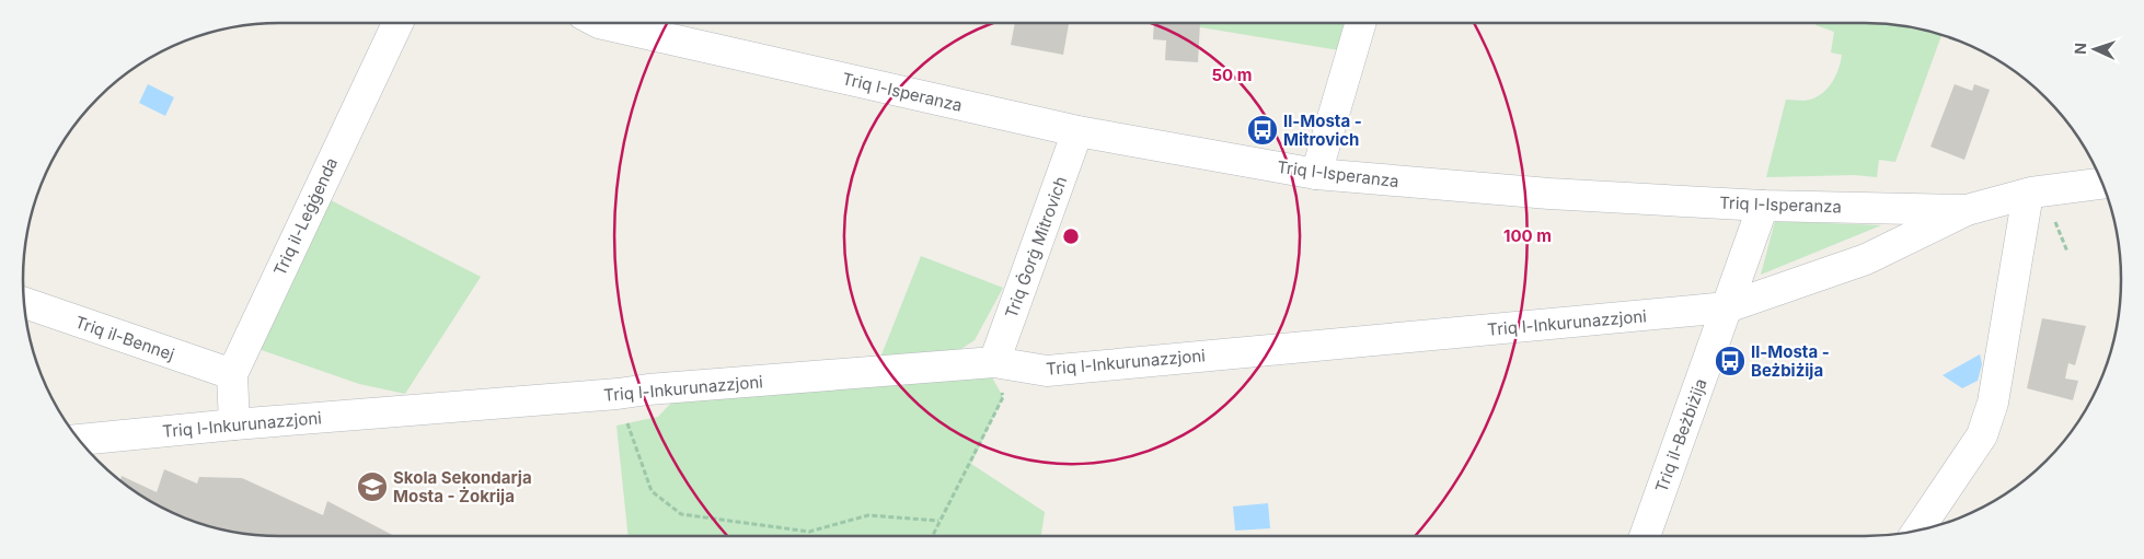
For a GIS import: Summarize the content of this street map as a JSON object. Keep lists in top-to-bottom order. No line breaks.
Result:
{"streets":{"street":["Triq l-Isperanza","Triq il-Leġġenda","Triq Ġorġ Mitrovich","Triq l-Inkurunazzjoni","Triq il-Bennej","Triq il-Beżbiżija"]},"crossings":[["Triq l-Isperanza","Triq Ġorġ Mitrovich"],["Triq l-Isperanza","Triq l-Inkurunazzjoni"],["Triq l-Isperanza","Triq il-Beżbiżija"],["Triq il-Leġġenda","Triq l-Inkurunazzjoni"],["Triq il-Leġġenda","Triq il-Bennej"],["Triq Ġorġ Mitrovich","Triq l-Inkurunazzjoni"],["Triq l-Inkurunazzjoni","Triq il-Beżbiżija"]],"places":{"bus stop":["Il-Mosta - Mitrovich","Il-Mosta - Beżbiżija"],"school or university":["Skola Sekondarja Mosta - Żokrija"]},"north":"left","rings":["50 m","100 m"]}
